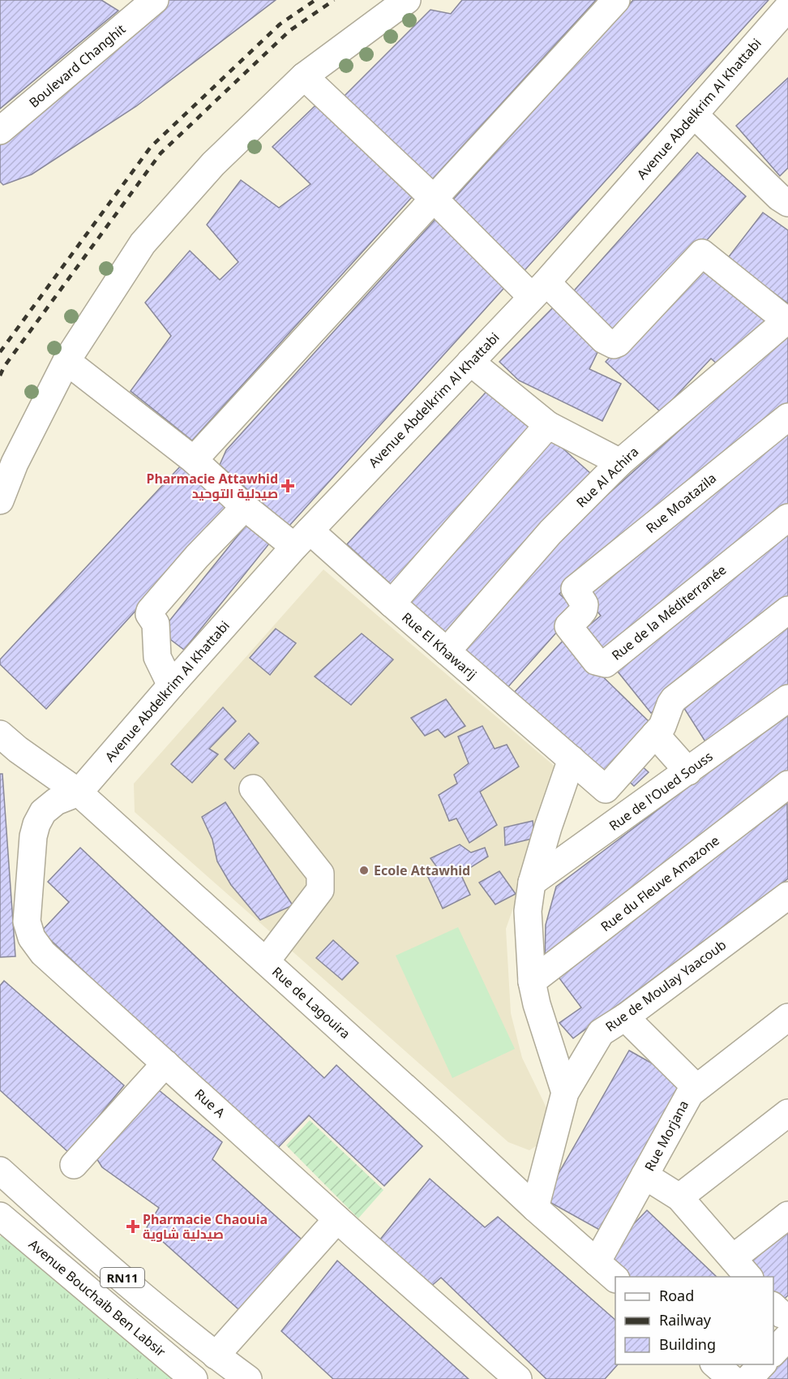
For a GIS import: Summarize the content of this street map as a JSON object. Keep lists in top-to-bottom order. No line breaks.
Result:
{"streets":{"street":["Boulevard Changhit","Avenue Abdelkrim Al Khattabi","Rue Al Achira","Rue Moatazila","Rue de la Méditerranée","Rue El Khawarij","Rue de l'Oued Souss","Rue du Fleuve Amazone","Rue de Moulay Yaacoub","Rue de Lagouira","Rue A","Rue Morjana","RN11","Avenue Bouchaib Ben Labsir"]},"crossings":[["Avenue Abdelkrim Al Khattabi","Rue El Khawarij"],["Avenue Abdelkrim Al Khattabi","Rue de Lagouira"],["Avenue Abdelkrim Al Khattabi","Rue A"],["Rue Al Achira","Rue El Khawarij"],["Rue Moatazila","Rue de la Méditerranée"],["Rue El Khawarij","Rue de l'Oued Souss"],["Rue de Moulay Yaacoub","Rue de Lagouira"],["Rue de Lagouira","Rue A"],["Rue de Lagouira","Rue Morjana"]],"places":{"health":["Pharmacie Attawhid صيدلية التوحيد","Pharmacie Chaouia صيدلية شاوية"],"other":["Ecole Attawhid"]},"legend":["Road","Railway","Building"]}
